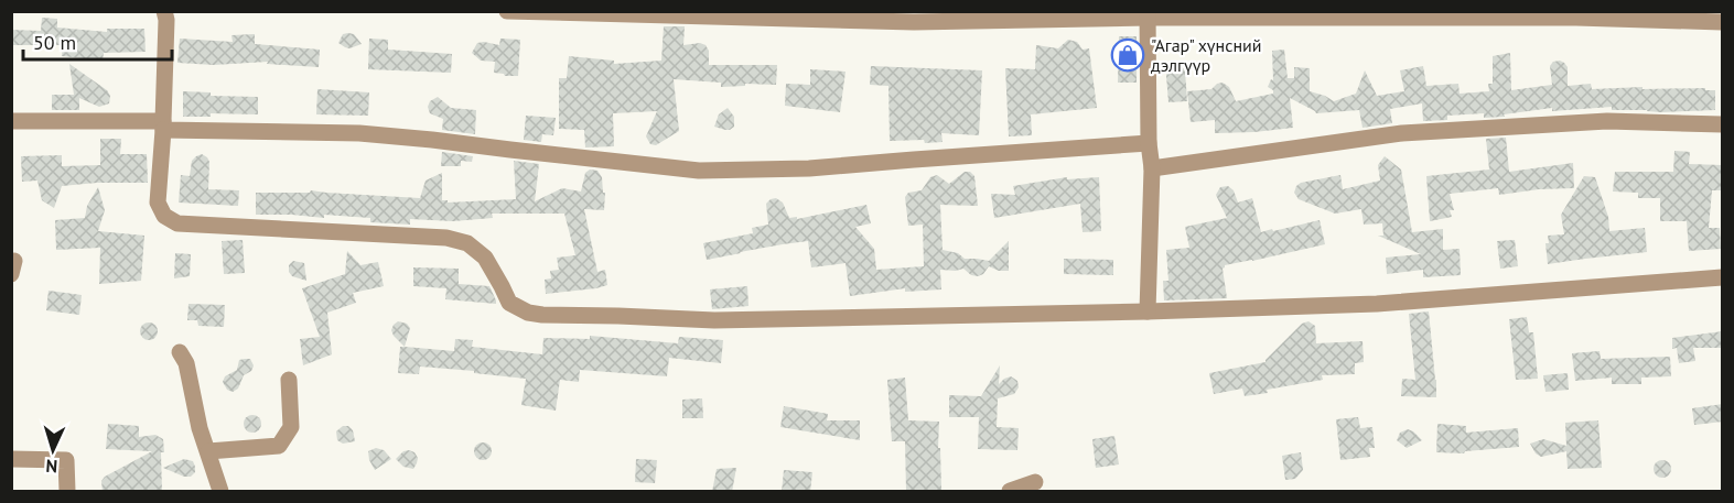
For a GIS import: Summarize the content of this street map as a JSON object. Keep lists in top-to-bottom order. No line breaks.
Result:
{"places":{"shop":["\"Агар\" хүнсний дэлгүүр"]},"scale_bar":"50 m","north":"bottom"}
